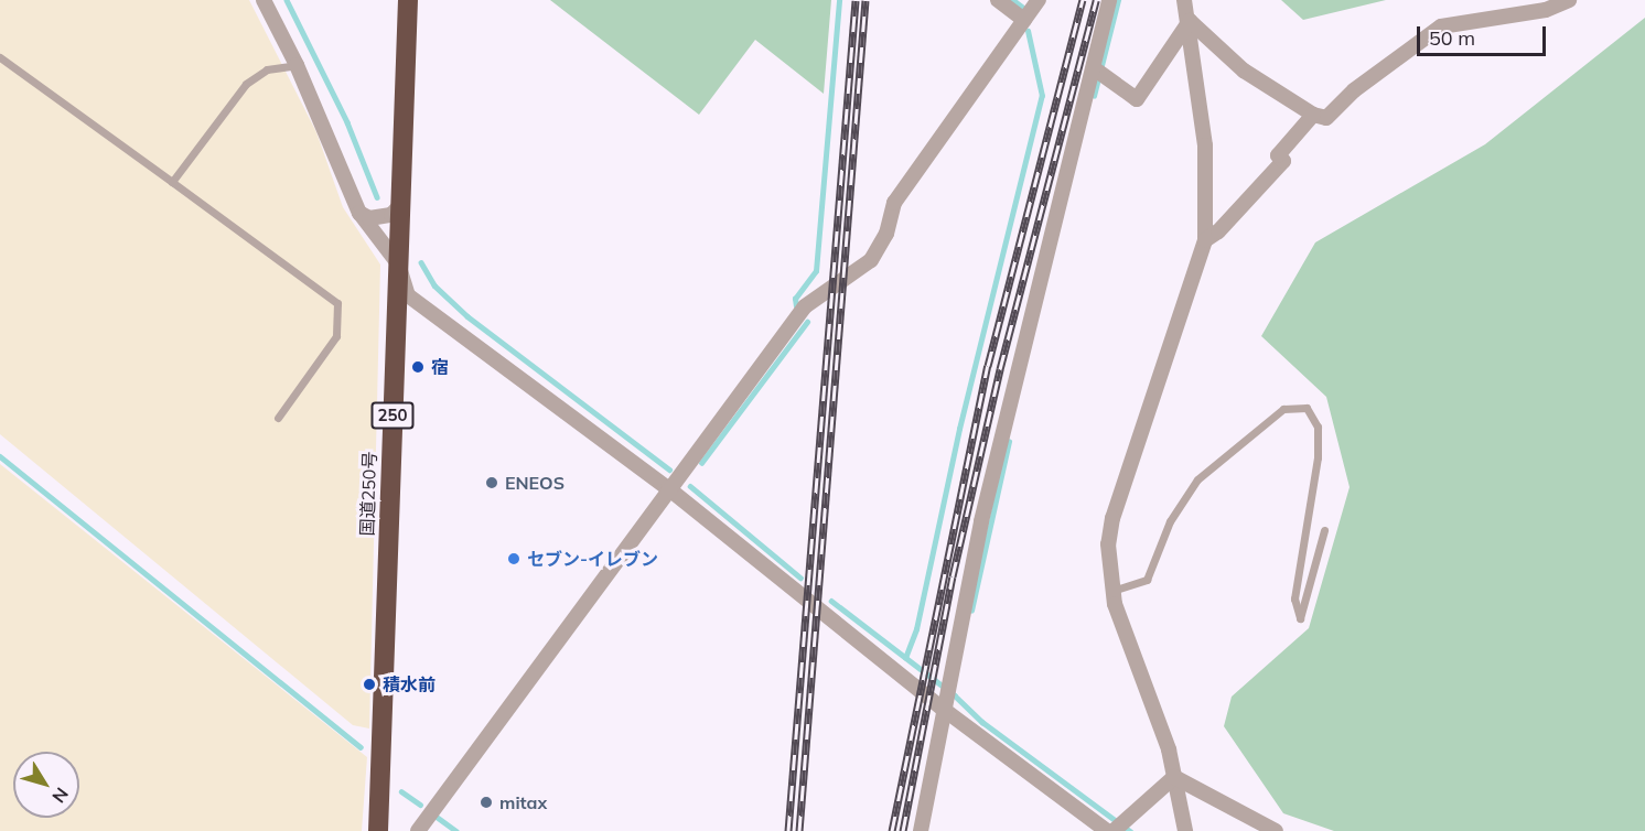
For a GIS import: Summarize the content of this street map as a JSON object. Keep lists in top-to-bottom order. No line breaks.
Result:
{"streets":{"highway":["250","国道250号"]},"places":["宿","ENEOS","セブン-イレブン","積水前","mitax"],"scale_bar":"50 m","north":"bottom right"}
